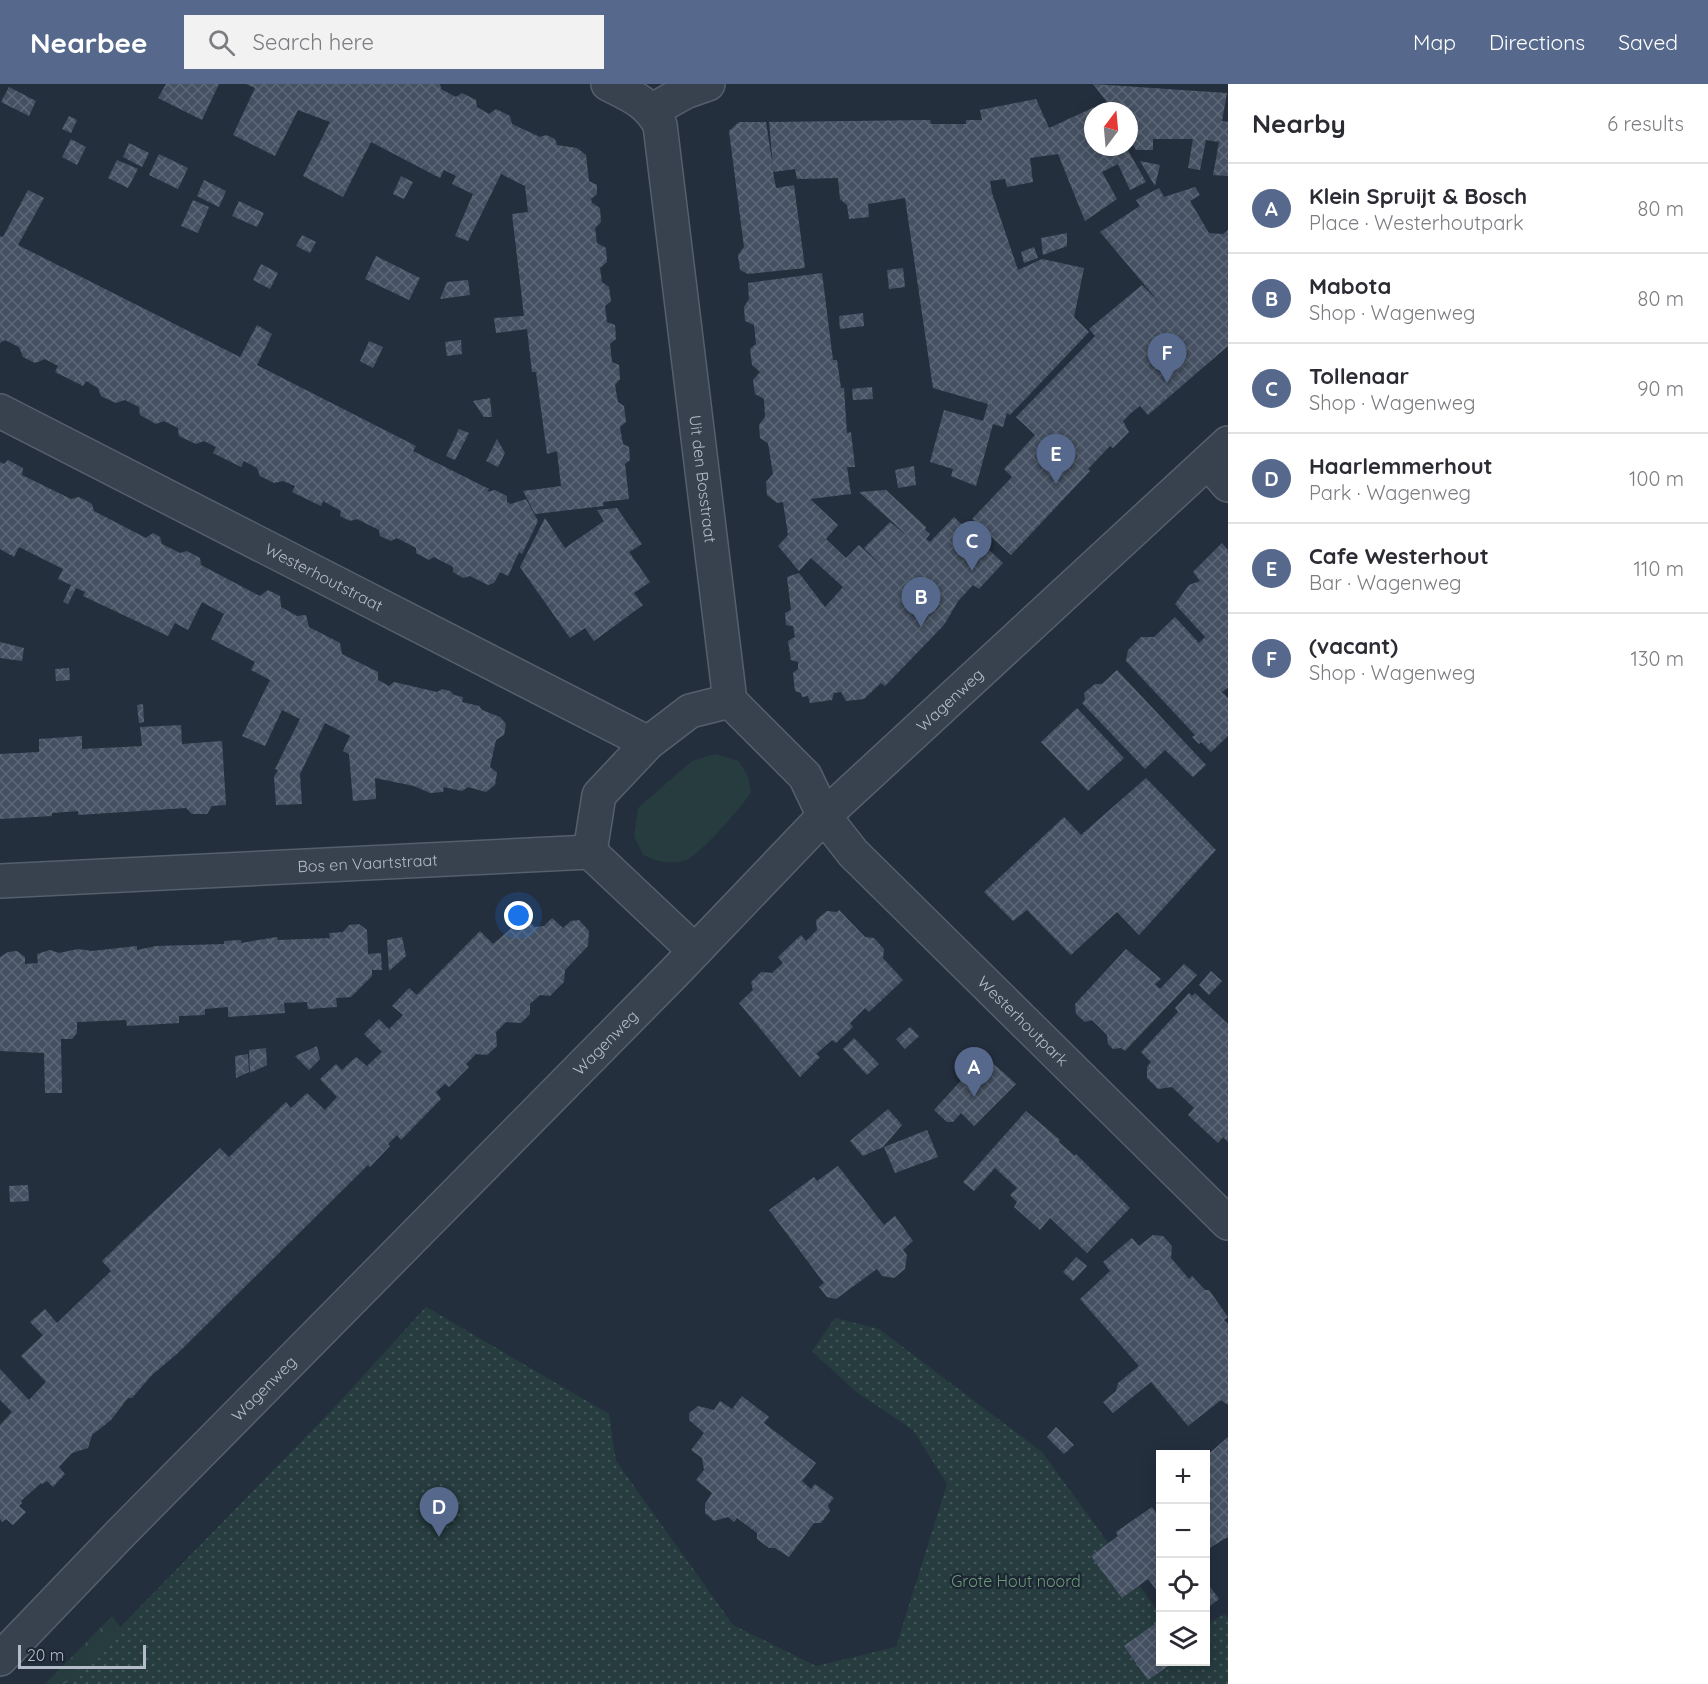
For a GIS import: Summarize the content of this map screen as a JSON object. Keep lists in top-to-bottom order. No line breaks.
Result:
{"streets":{"street":["Uit den Bosstraat","Westerhoutstraat","Wagenweg","Bos en Vaartstraat","Westerhoutpark"]},"crossings":[["Wagenweg","Westerhoutpark"]],"parks":["Grote Hout noord"],"scale_bar":"20 m","north":"top","page":{"header":"Nearbee","search":"Search here","nav":["Map","Directions","Saved"],"heading":["Nearby","6 results"],"list":[{"mark":"A","name":"Klein Spruijt & Bosch","note":"Place · Westerhoutpark","value":"80 m"},{"mark":"B","name":"Mabota","note":"Shop · Wagenweg","value":"80 m"},{"mark":"C","name":"Tollenaar","note":"Shop · Wagenweg","value":"90 m"},{"mark":"D","name":"Haarlemmerhout","note":"Park · Wagenweg","value":"100 m"},{"mark":"E","name":"Cafe Westerhout","note":"Bar · Wagenweg","value":"110 m"},{"mark":"F","name":"(vacant)","note":"Shop · Wagenweg","value":"130 m"}],"pins":["F","E","C","B","A","D"],"map_buttons":["+","−"],"scale":"20 m"}}
